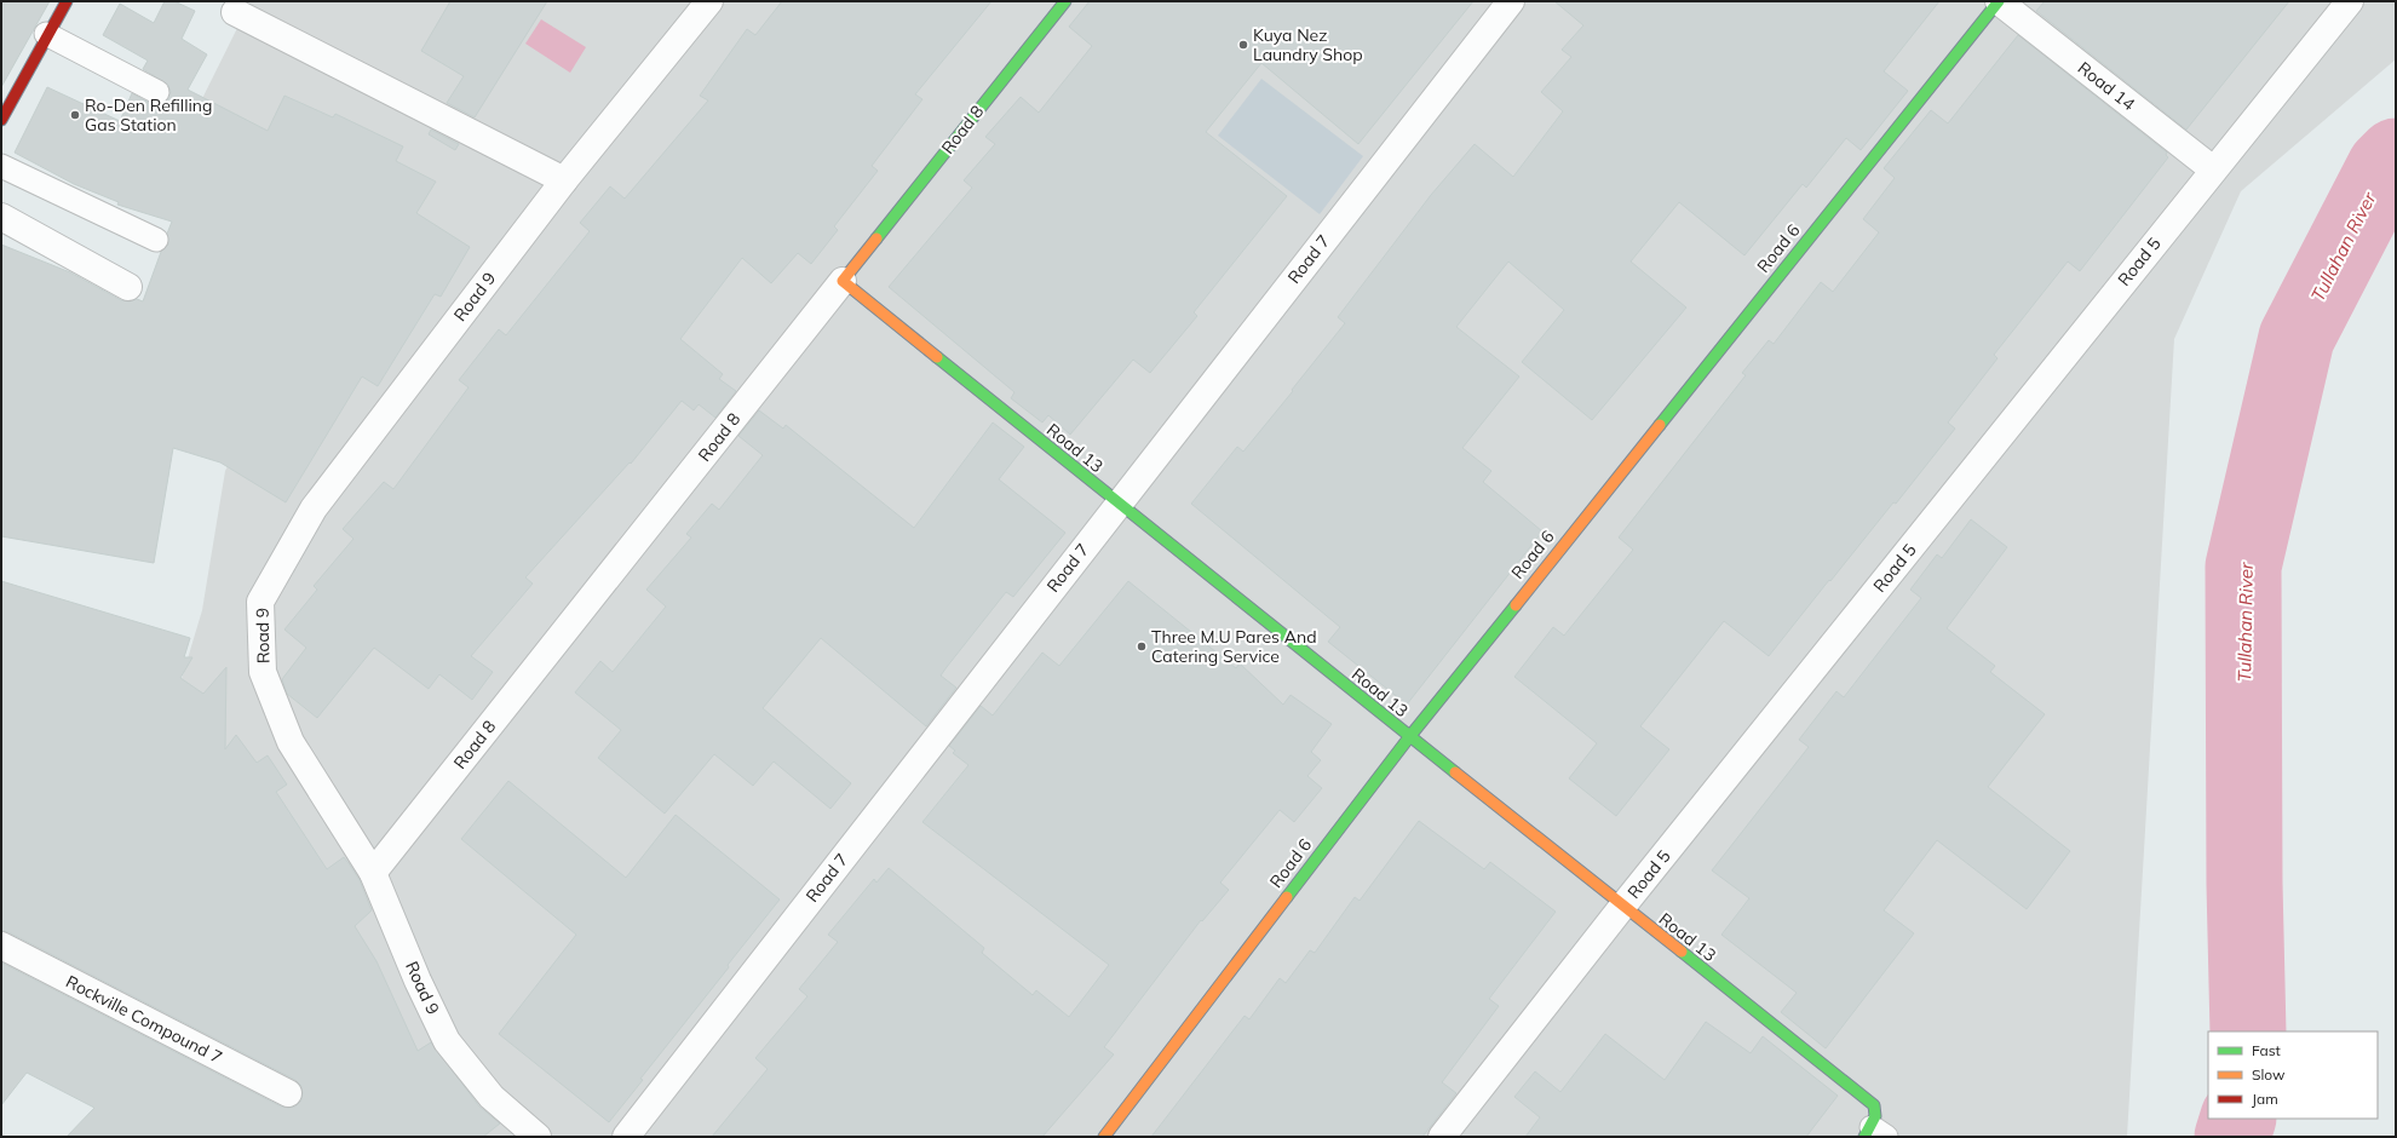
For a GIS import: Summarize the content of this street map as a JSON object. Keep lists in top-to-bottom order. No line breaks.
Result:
{"streets":{"street":["Road 14","Road 8","Road 6","Road 7","Road 5","Road 9","Road 13","Rockville Compound 7"]},"crossings":[["Road 14","Road 6"],["Road 14","Road 5"],["Road 8","Road 9"],["Road 8","Road 13"],["Road 6","Road 13"],["Road 7","Road 13"],["Road 5","Road 13"]],"water":["Tullahan River"],"places":["Kuya Nez Laundry Shop","Ro-Den Refilling Gas Station","Three M.U Pares And Catering Service"],"legend":["Fast","Slow","Jam"]}
